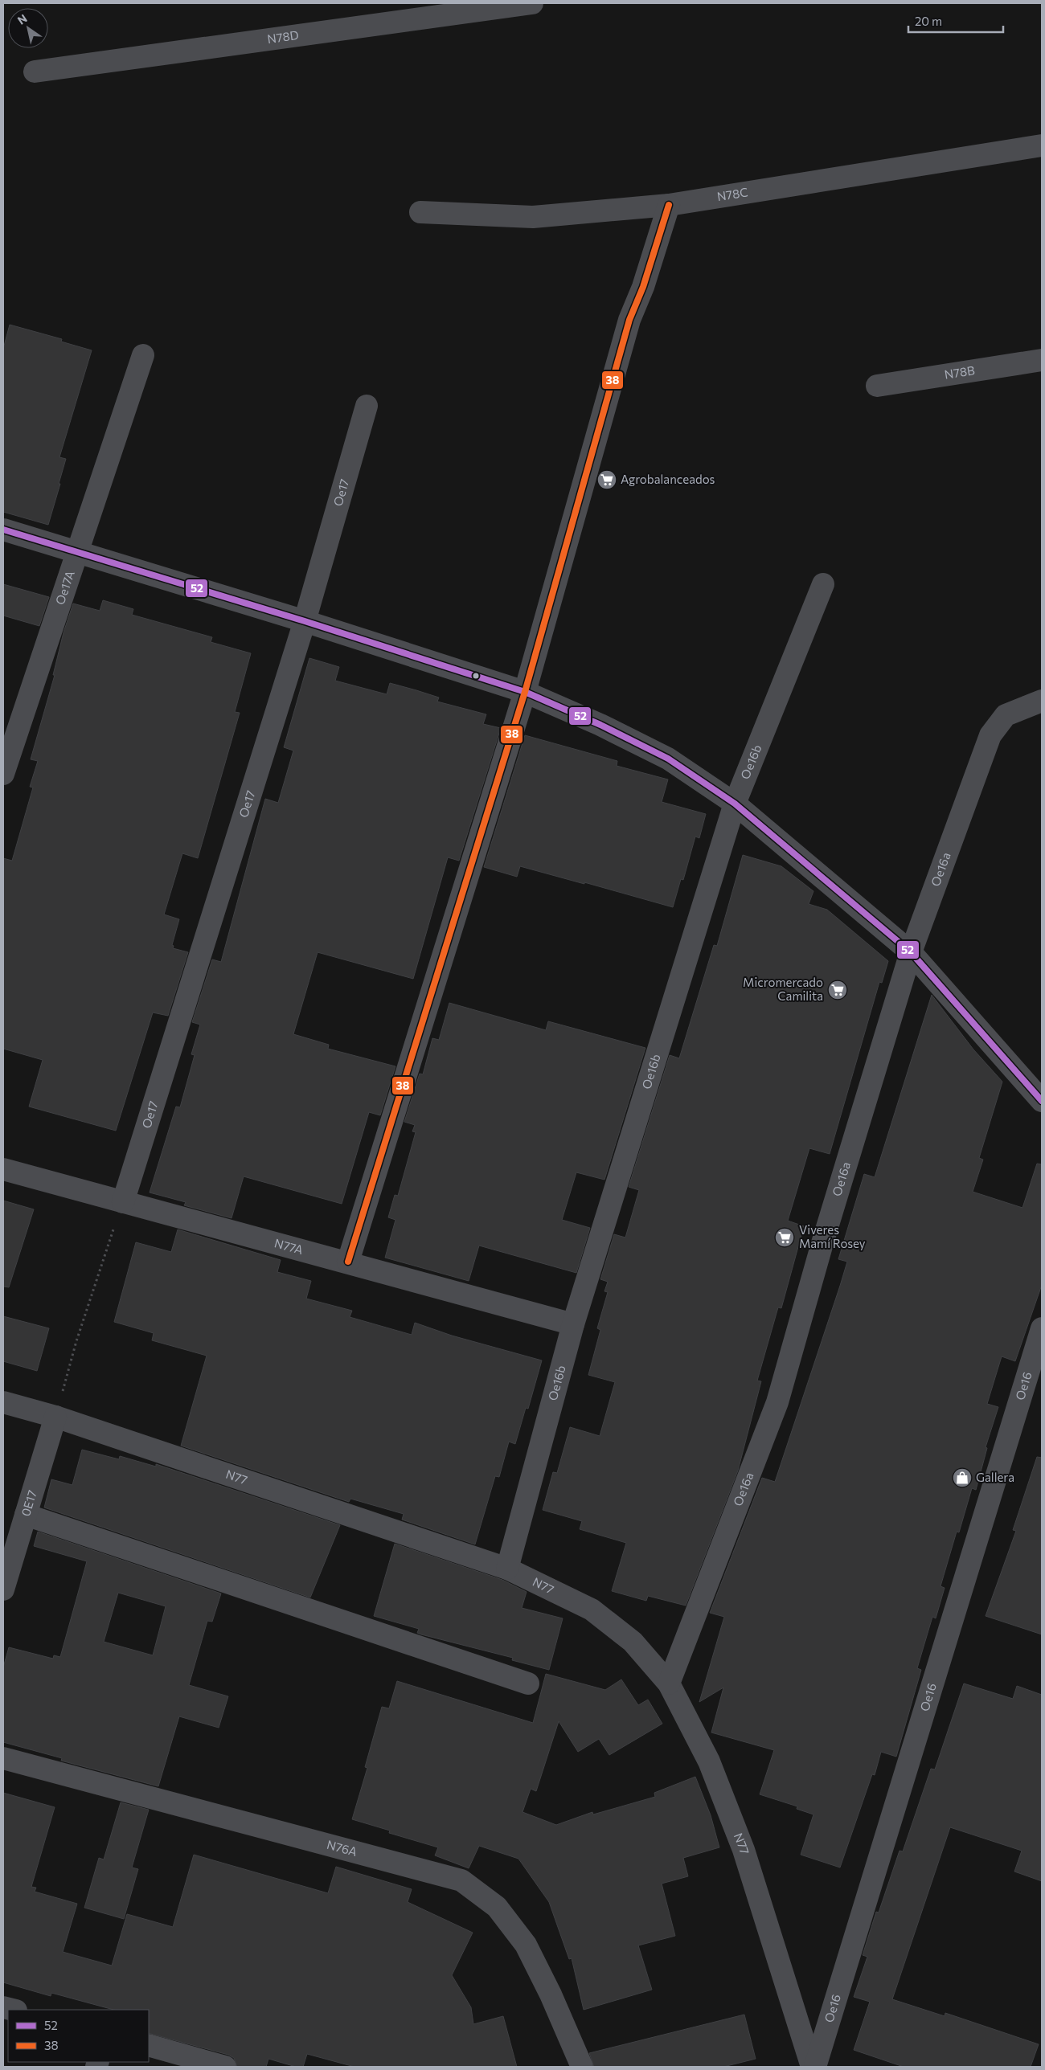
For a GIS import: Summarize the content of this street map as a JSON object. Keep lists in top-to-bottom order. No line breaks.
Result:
{"streets":{"street":["N78D","N78C","N78B","Oe17","Oe17A","Oe16b","Oe16a","N77A","Oe16","N77","0E17","N76A"]},"crossings":[["Oe17","N77A"],["Oe16b","N77A"],["Oe16b","N77"],["Oe16a","N77"],["N77","0E17"]],"places":{"supermarket":["Agrobalanceados","Micromercado Camilita","Viveres Mamí Rosey"],"shop":["Gallera"]},"lines":["transit line 38","transit line 52"],"legend":["52","38"],"scale_bar":"20 m","north":"top left"}
